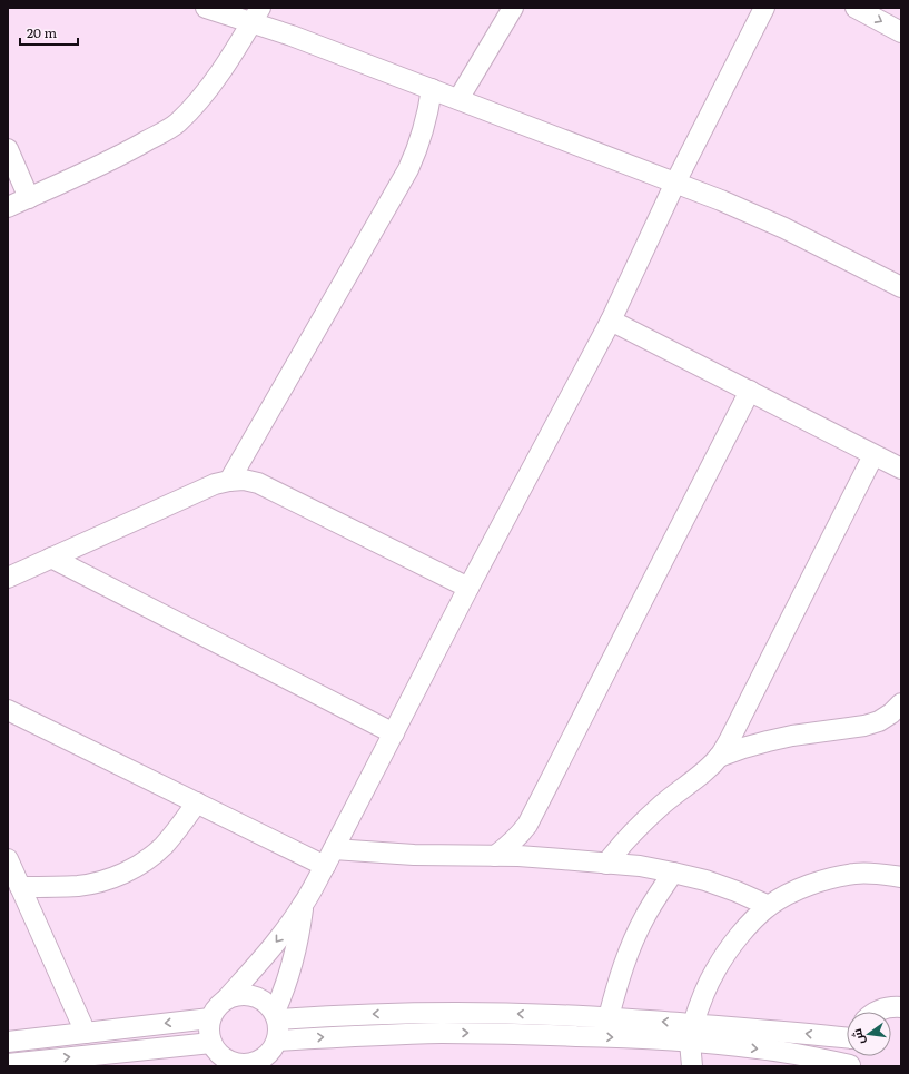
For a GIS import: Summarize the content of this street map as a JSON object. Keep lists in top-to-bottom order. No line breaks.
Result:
{"scale_bar":"20 m","north":"left"}
